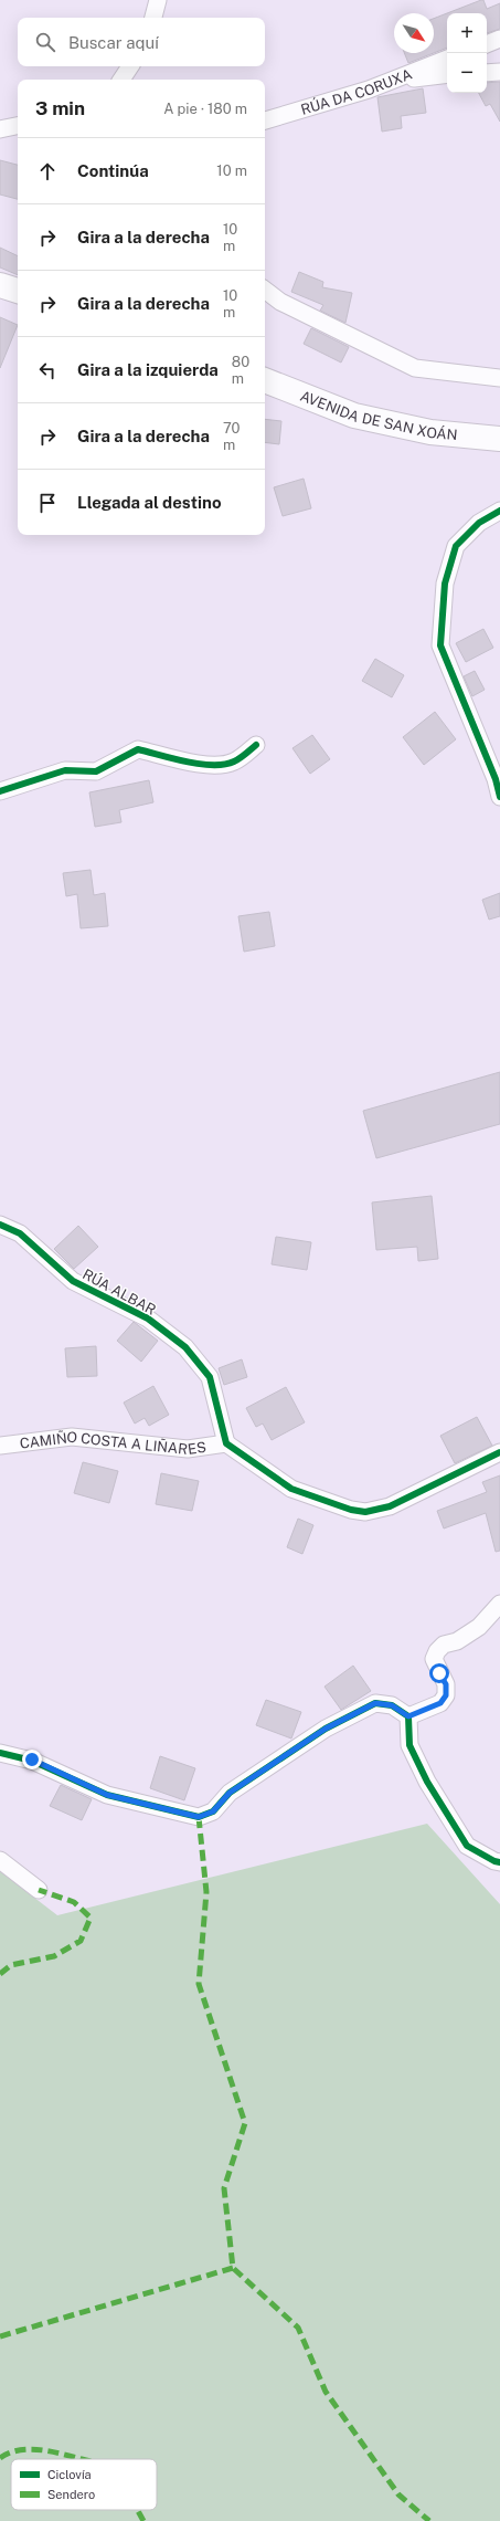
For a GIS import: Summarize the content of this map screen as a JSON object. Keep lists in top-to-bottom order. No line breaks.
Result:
{"streets":{"main road":["AVENIDA DE SAN XOÁN"],"street":["RÚA DA CORUXA","RÚA ALBAR","CAMIÑO COSTA A LIÑARES"]},"crossings":[["RÚA ALBAR","CAMIÑO COSTA A LIÑARES"]],"legend":["Ciclovía","Sendero"],"north":"bottom right","page":{"map_buttons":["+","−"],"search":"Buscar aquí","heading":["3 min","A pie · 180 m"],"list":[["Continúa","10 m"],["Gira a la derecha","10 m"],["Gira a la derecha","10 m"],["Gira a la izquierda","80 m"],["Gira a la derecha","70 m"],"Llegada al destino"]}}
